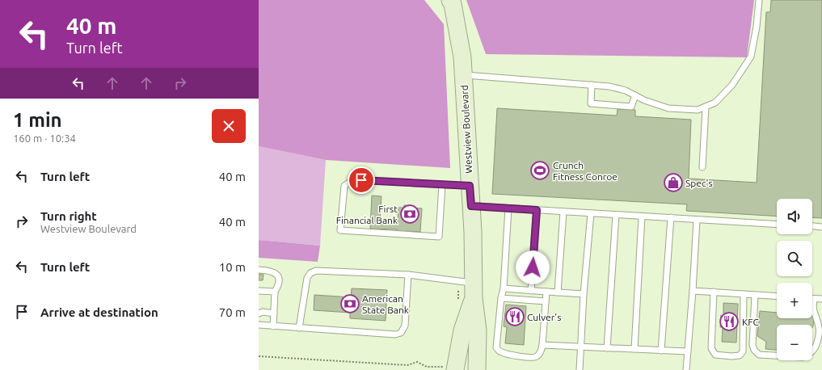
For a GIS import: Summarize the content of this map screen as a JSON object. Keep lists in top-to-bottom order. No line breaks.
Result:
{"streets":{"street":["Westview Boulevard"]},"places":{"sports":["Crunch Fitness Conroe"],"shop":["Spec's"],"bank":["First Financial Bank","American State Bank"],"restaurant":["Culver's","KFC"]},"page":{"turn":["40 m","Turn left"],"heading":["1 min","160 m · 10:34"],"list":[{"name":"Turn left","value":"40 m"},{"name":"Turn right","note":"Westview Boulevard","value":"40 m"},{"name":"Turn left","value":"10 m"},{"name":"Arrive at destination","value":"70 m"}],"map_buttons":["+","−"]}}
